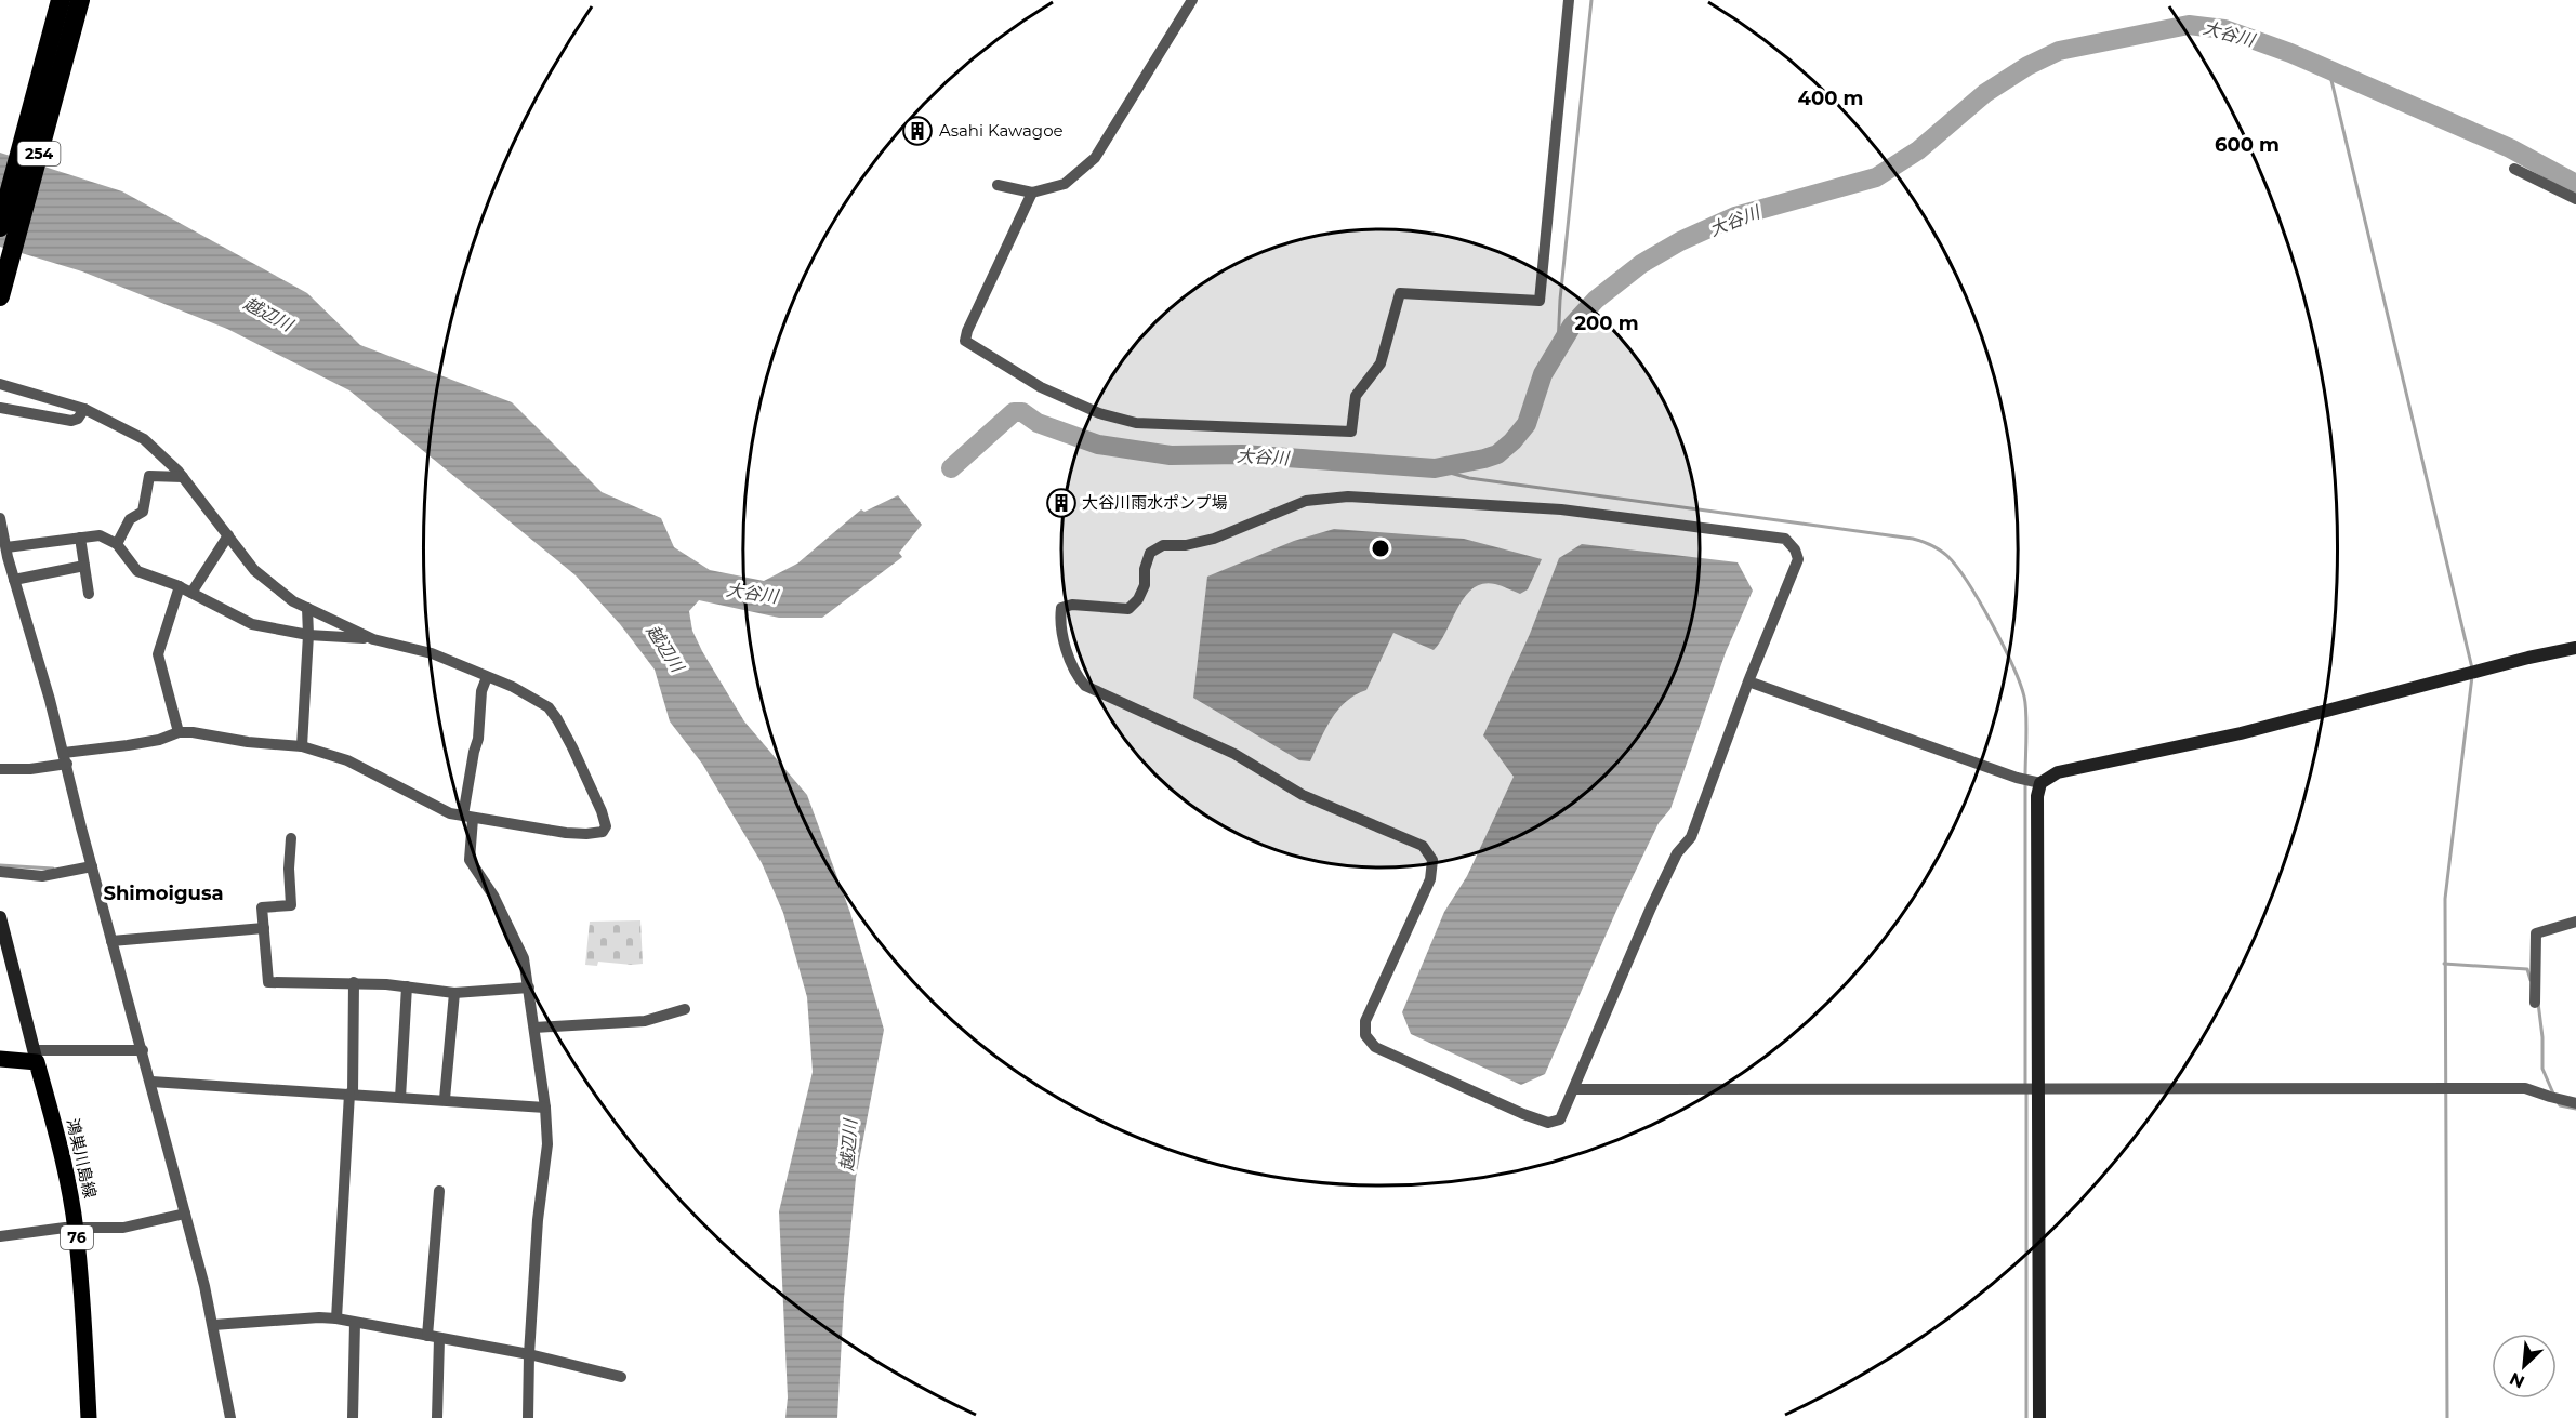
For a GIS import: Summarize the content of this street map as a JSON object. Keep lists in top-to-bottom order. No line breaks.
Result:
{"streets":{"highway":["254"],"main road":["鴻巣川島線","76"]},"districts":["Shimoigusa"],"water":["大谷川","越辺川"],"places":{"building":["Asahi Kawagoe","大谷川雨水ポンプ場"]},"north":"bottom left","rings":["400 m","600 m","200 m"]}
